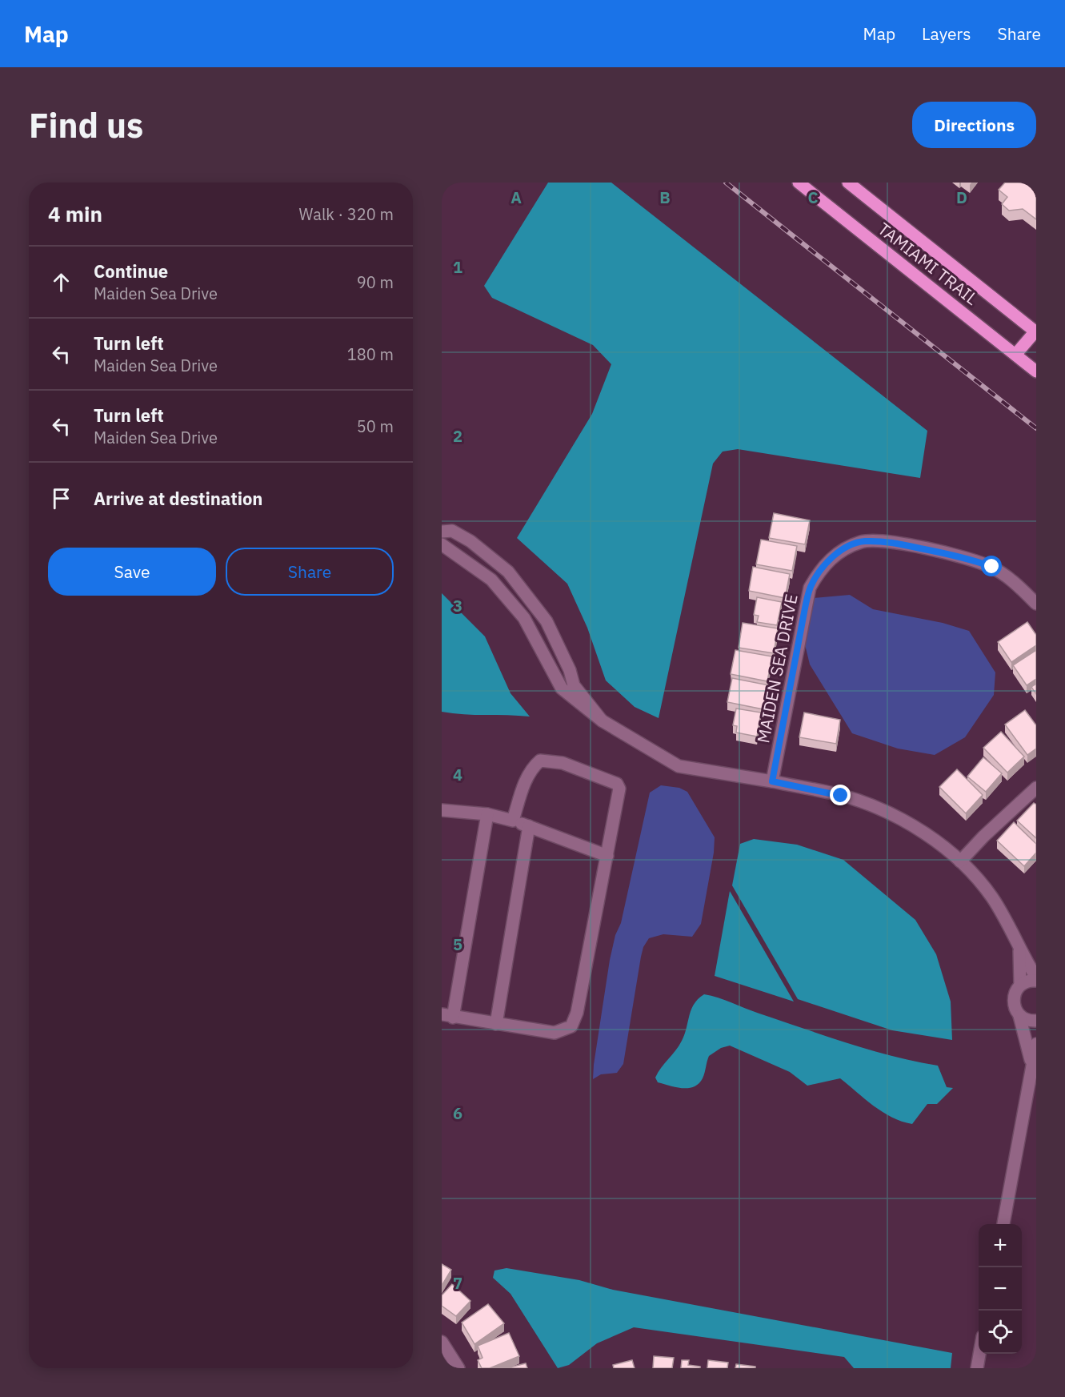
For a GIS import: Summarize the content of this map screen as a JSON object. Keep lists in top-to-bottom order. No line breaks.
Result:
{"streets":{"main road":["TAMIAMI TRAIL"],"street":["MAIDEN SEA DRIVE"]},"page":{"header":"Map","nav":["Map","Layers","Share"],"buttons":["Directions",["Save","Share"]],"title":"Find us","heading":["4 min","Walk · 320 m"],"list":[["Continue","Maiden Sea Drive","90 m"],["Turn left","Maiden Sea Drive","180 m"],["Turn left","Maiden Sea Drive","50 m"],"Arrive at destination"],"map_buttons":["+","−"]},"grid":{"columns":["A","B","C","D"],"rows":["1","2","3","4","5","6","7"]}}
